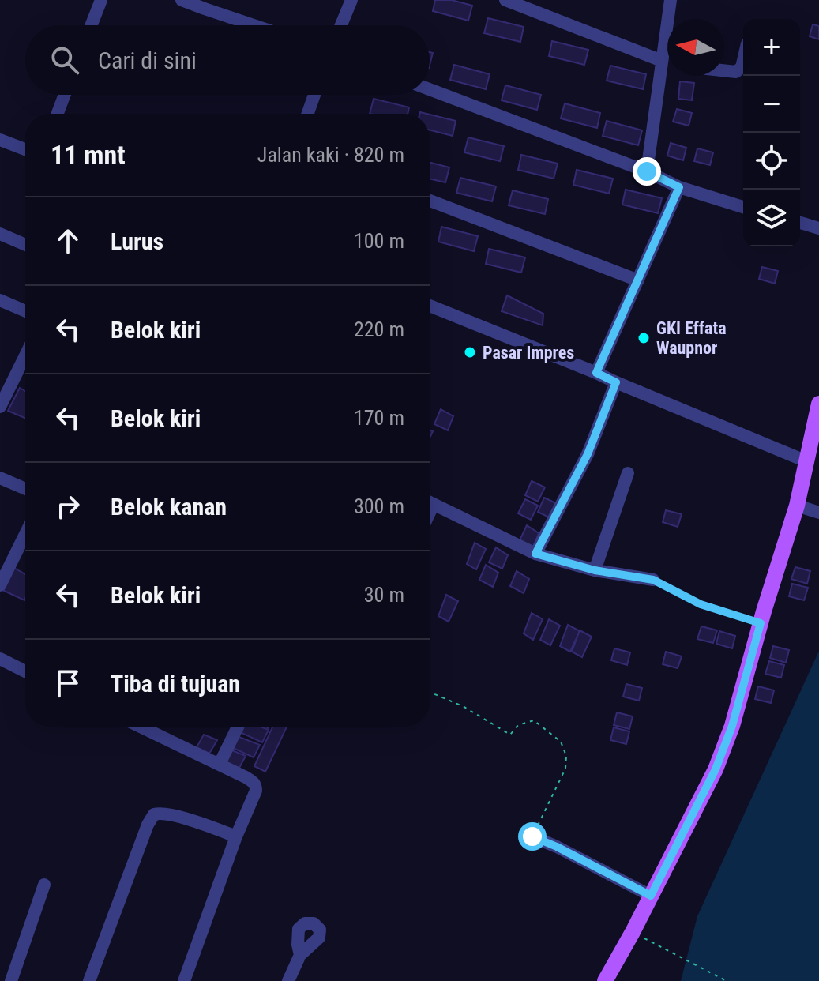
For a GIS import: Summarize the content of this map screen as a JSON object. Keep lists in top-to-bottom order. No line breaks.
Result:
{"places":["GKI Effata Waupnor","Pasar Impres"],"north":"left","page":{"map_buttons":["+","−"],"search":"Cari di sini","heading":["11 mnt","Jalan kaki · 820 m"],"list":[["Lurus","100 m"],["Belok kiri","220 m"],["Belok kiri","170 m"],["Belok kanan","300 m"],["Belok kiri","30 m"],"Tiba di tujuan"]}}
